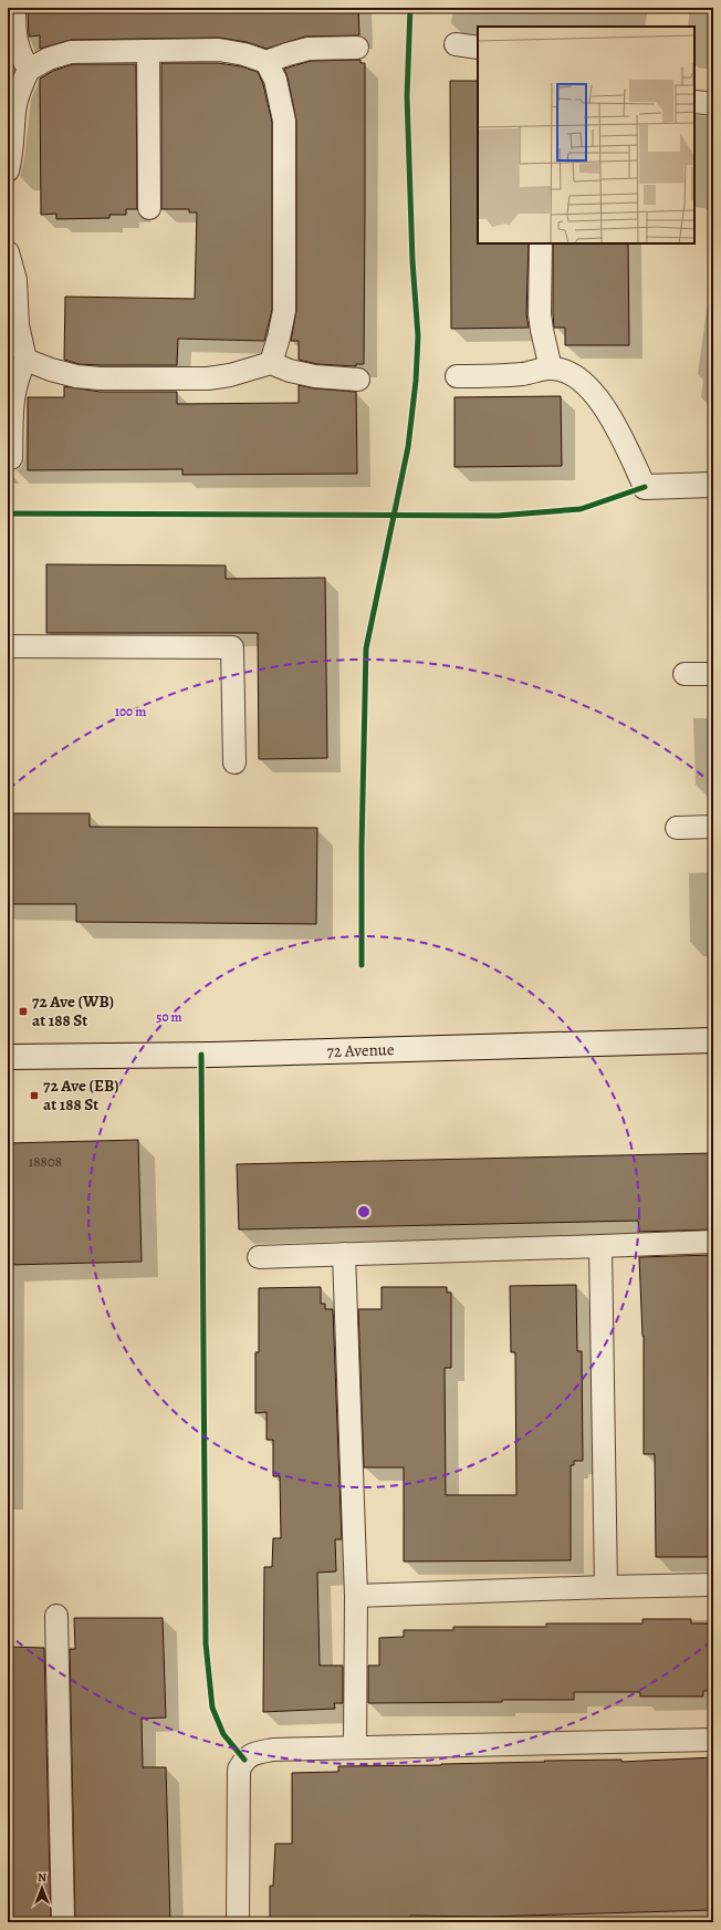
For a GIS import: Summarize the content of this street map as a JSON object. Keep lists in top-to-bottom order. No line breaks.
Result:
{"streets":{"main road":["72 Avenue"]},"places":{"transit":["72 Ave (WB) at 188 St","72 Ave (EB) at 188 St"]},"house_numbers":["18808"],"north":"top","rings":["100 m","50 m"]}
